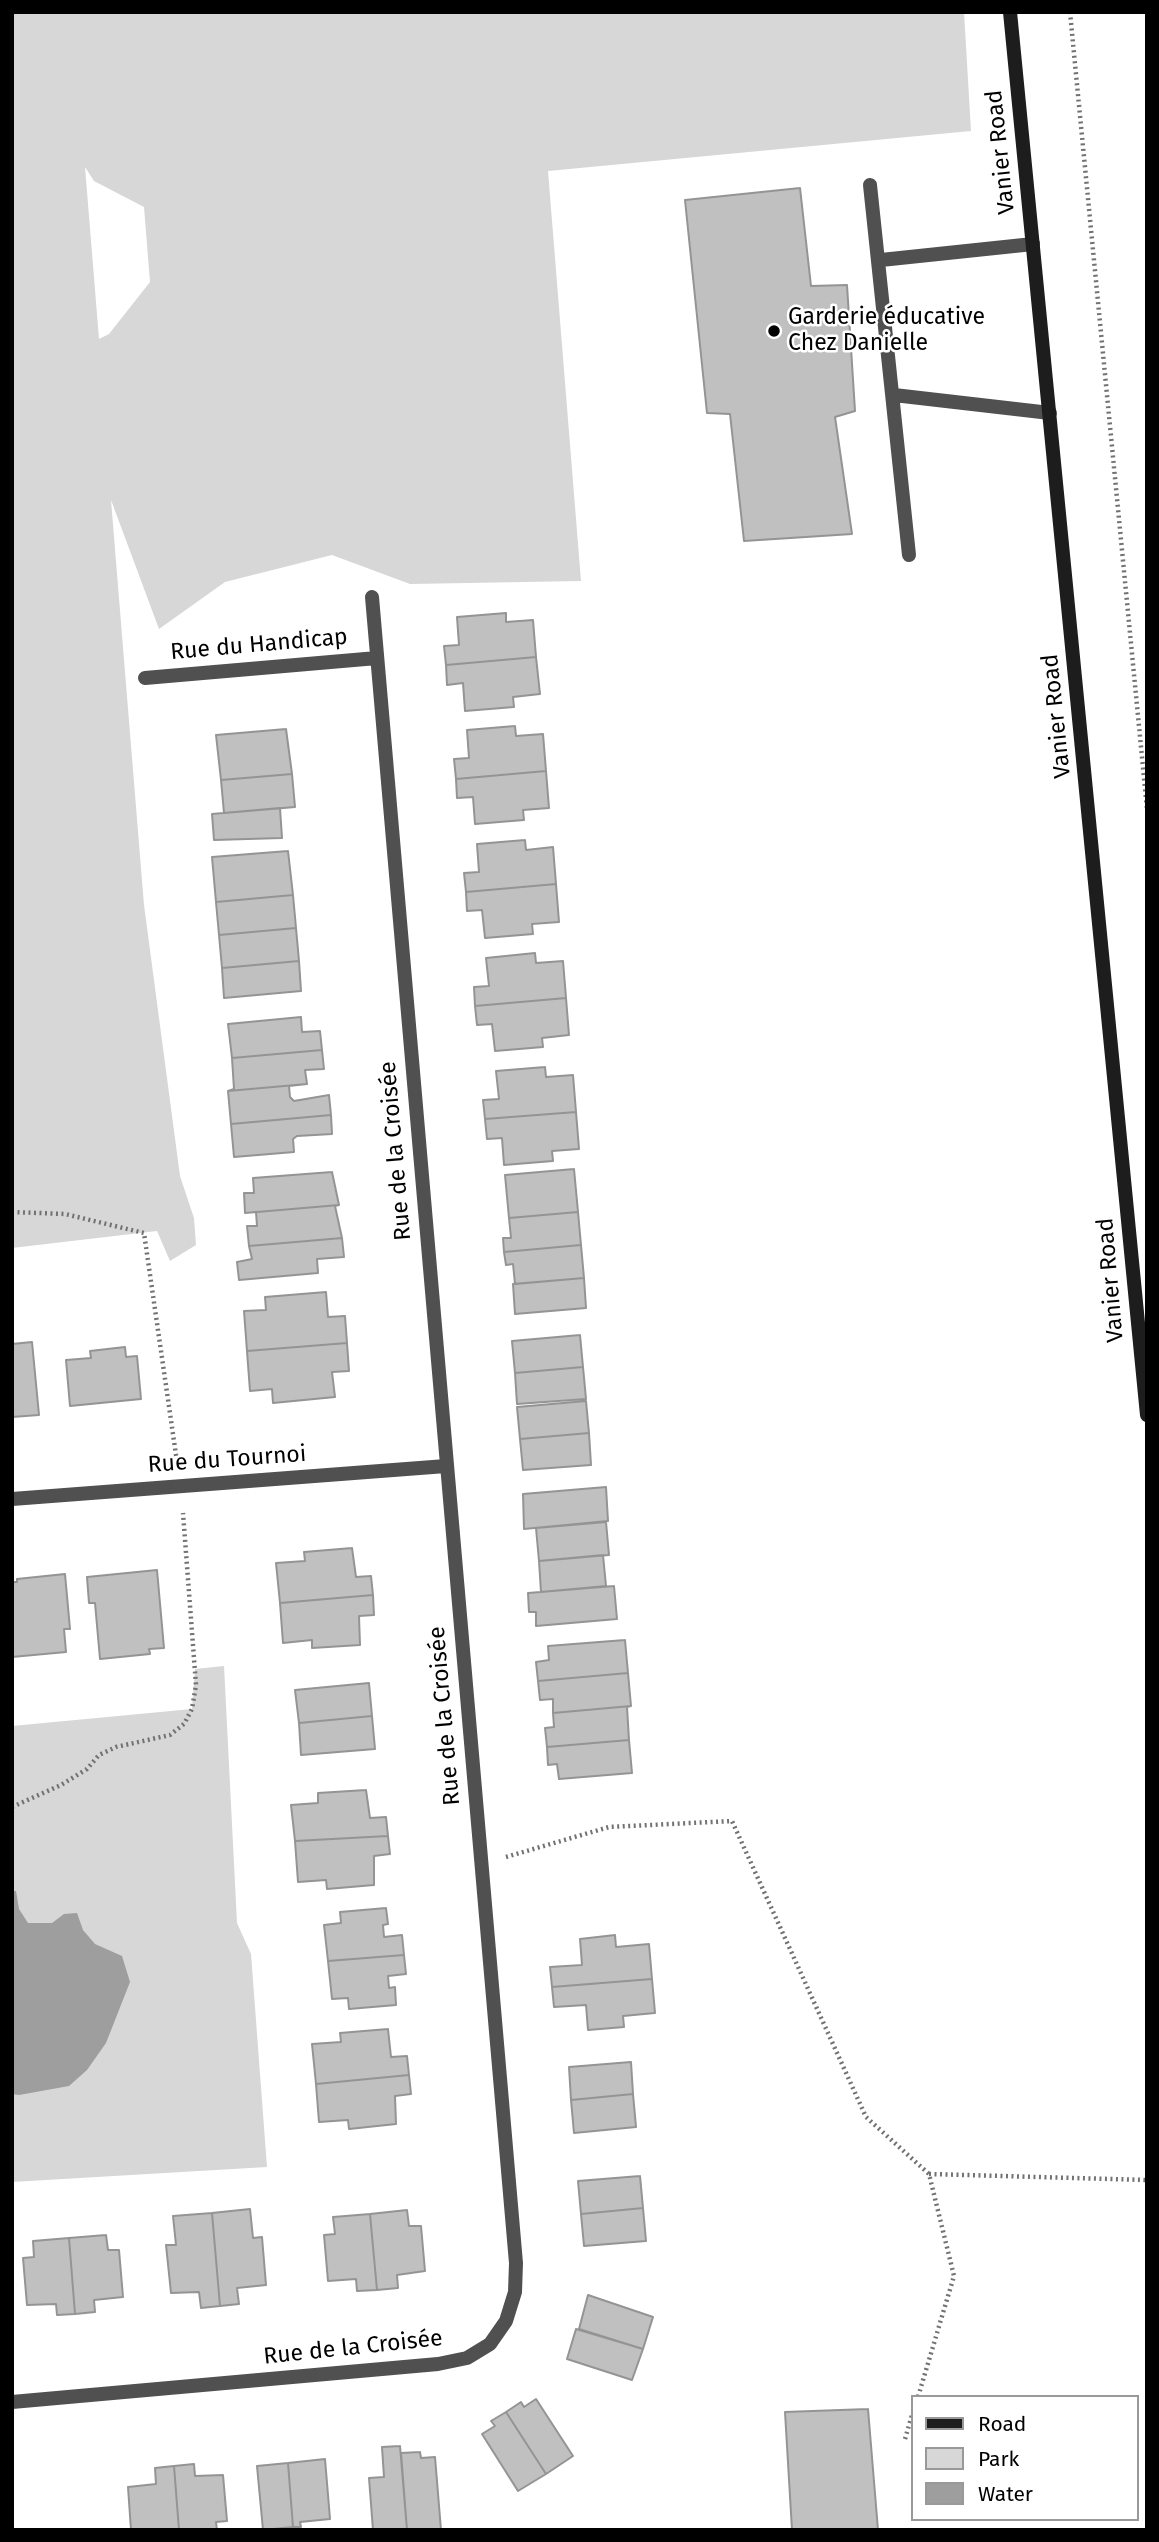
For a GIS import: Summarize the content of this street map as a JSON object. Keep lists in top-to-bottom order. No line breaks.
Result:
{"streets":{"main road":["Vanier Road"],"street":["Rue du Handicap","Rue de la Croisée","Rue du Tournoi"]},"crossings":[["Rue du Handicap","Rue de la Croisée"],["Rue de la Croisée","Rue du Tournoi"]],"places":["Garderie éducative Chez Danielle"],"legend":["Road","Park","Water"]}
